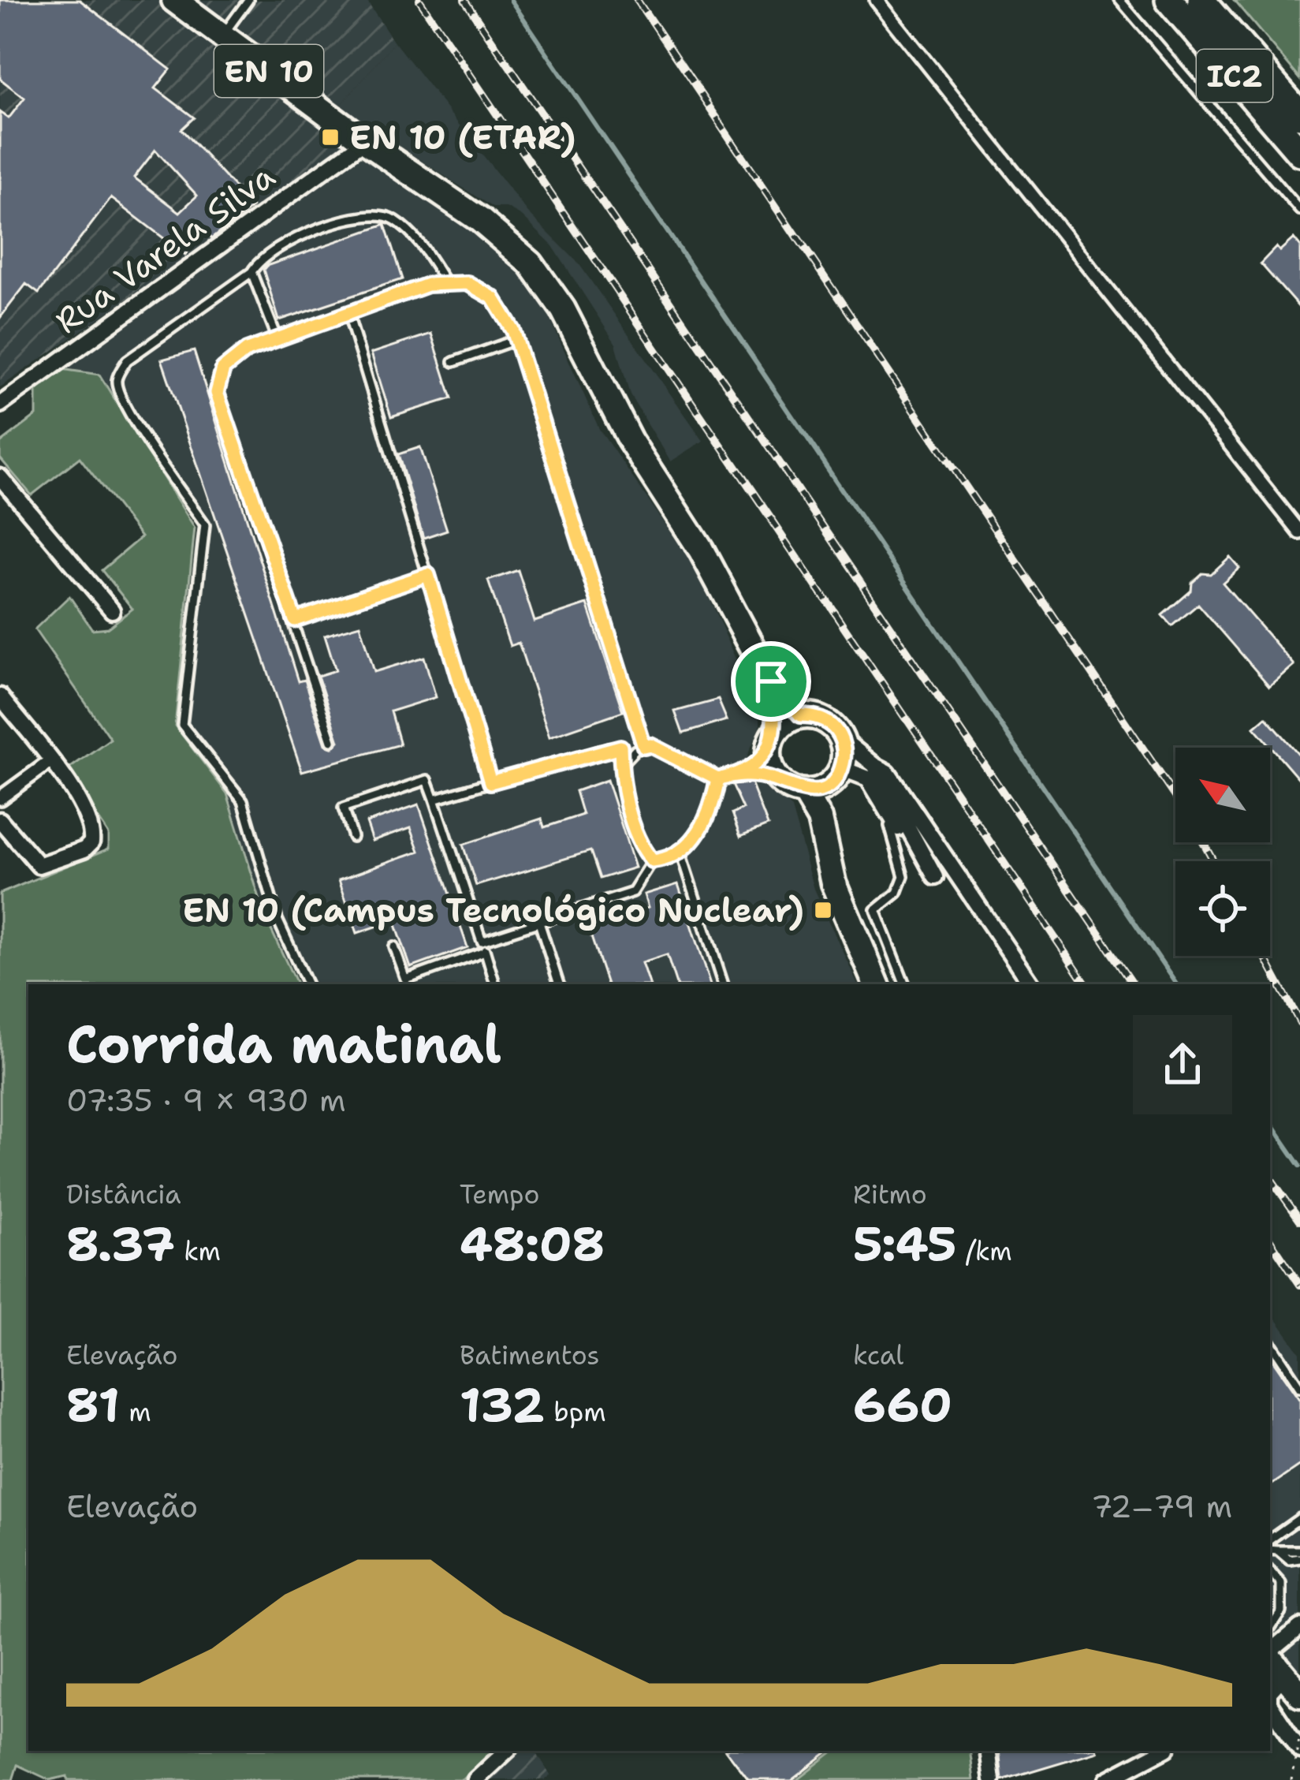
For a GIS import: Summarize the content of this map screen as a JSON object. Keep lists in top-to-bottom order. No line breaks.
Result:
{"streets":{"highway":["IC2"],"main road":["EN 10"],"street":["Rua Varela Silva"]},"crossings":[["EN 10","Rua Varela Silva"]],"places":{"transit":["EN 10 (ETAR)","EN 10 (Campus Tecnológico Nuclear)"]},"north":"top left","page":{"heading":["Corrida matinal","07:35 · 9 × 930 m"],"stats":[["Distância","8.37 km"],["Tempo","48:08"],["Ritmo","5:45 /km"],["Elevação","81 m"],["Batimentos","132 bpm"],["kcal","660"]],"chart":["Elevação","72–79 m"]}}
